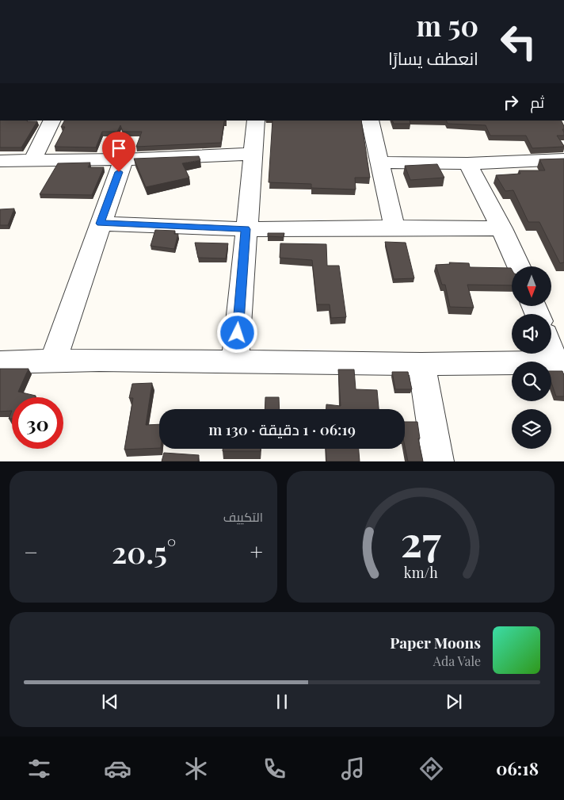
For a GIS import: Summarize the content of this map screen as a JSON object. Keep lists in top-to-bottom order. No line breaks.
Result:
{"north":"bottom","page":{"turn":["50 m","انعطف يسارًا"],"then":"ثم","limit":"30","trip":"06:19 · 1 دقيقة · 130 m","tile":"التكييف","heat":["−","20.5°","+"],"song":["Paper Moons","Ada Vale"],"tabs":"06:18","gauge":["27","km/h"]}}
